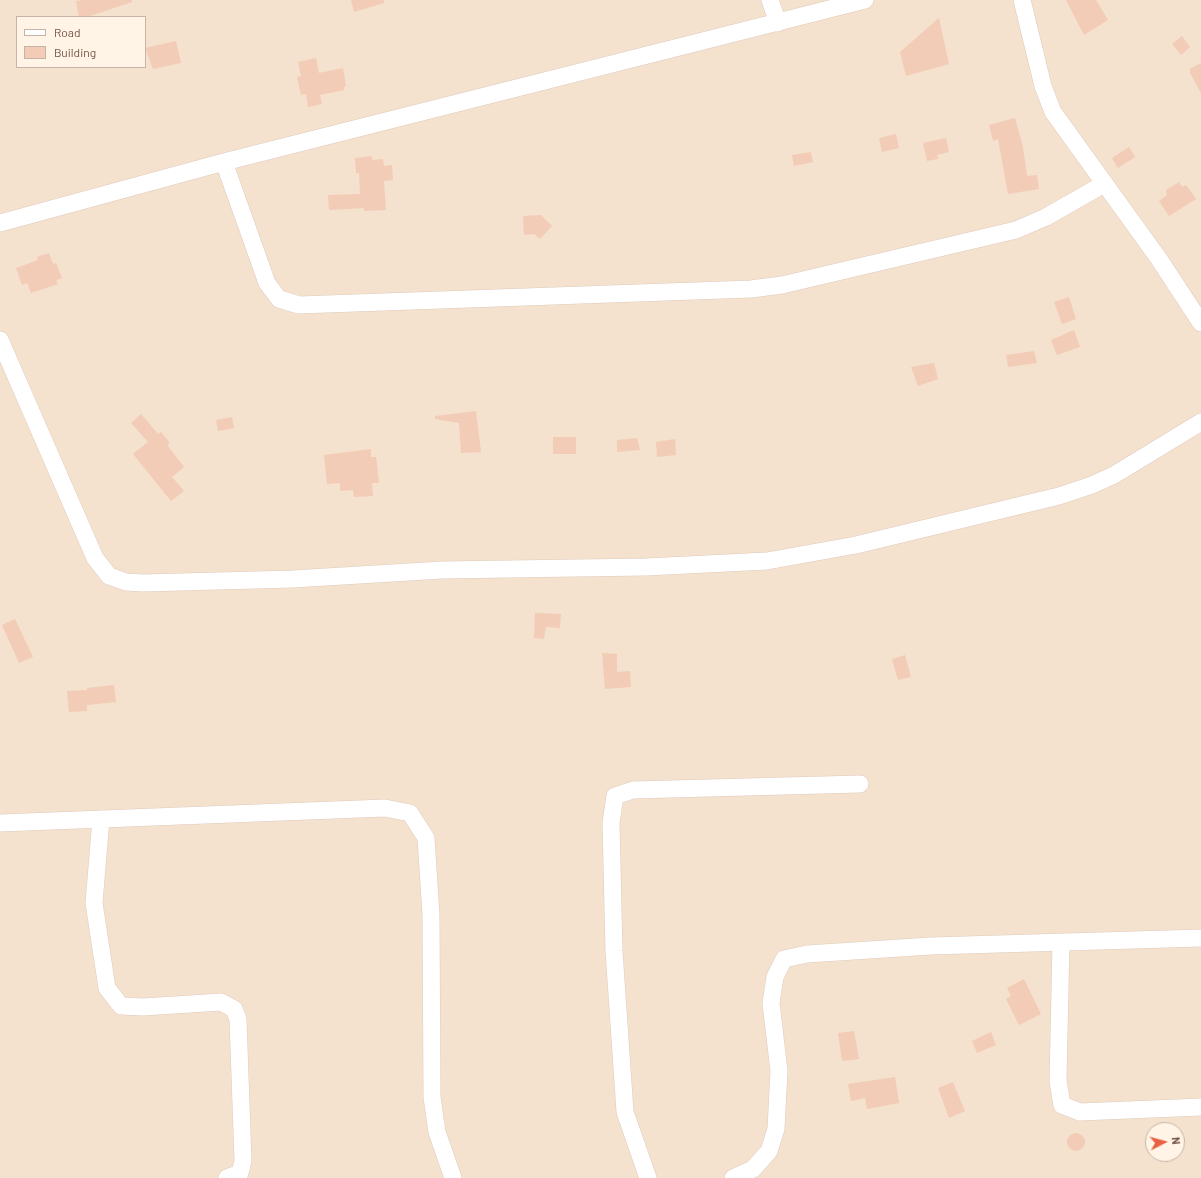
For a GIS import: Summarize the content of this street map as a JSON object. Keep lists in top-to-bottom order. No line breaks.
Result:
{"legend":["Road","Building"],"north":"right"}
